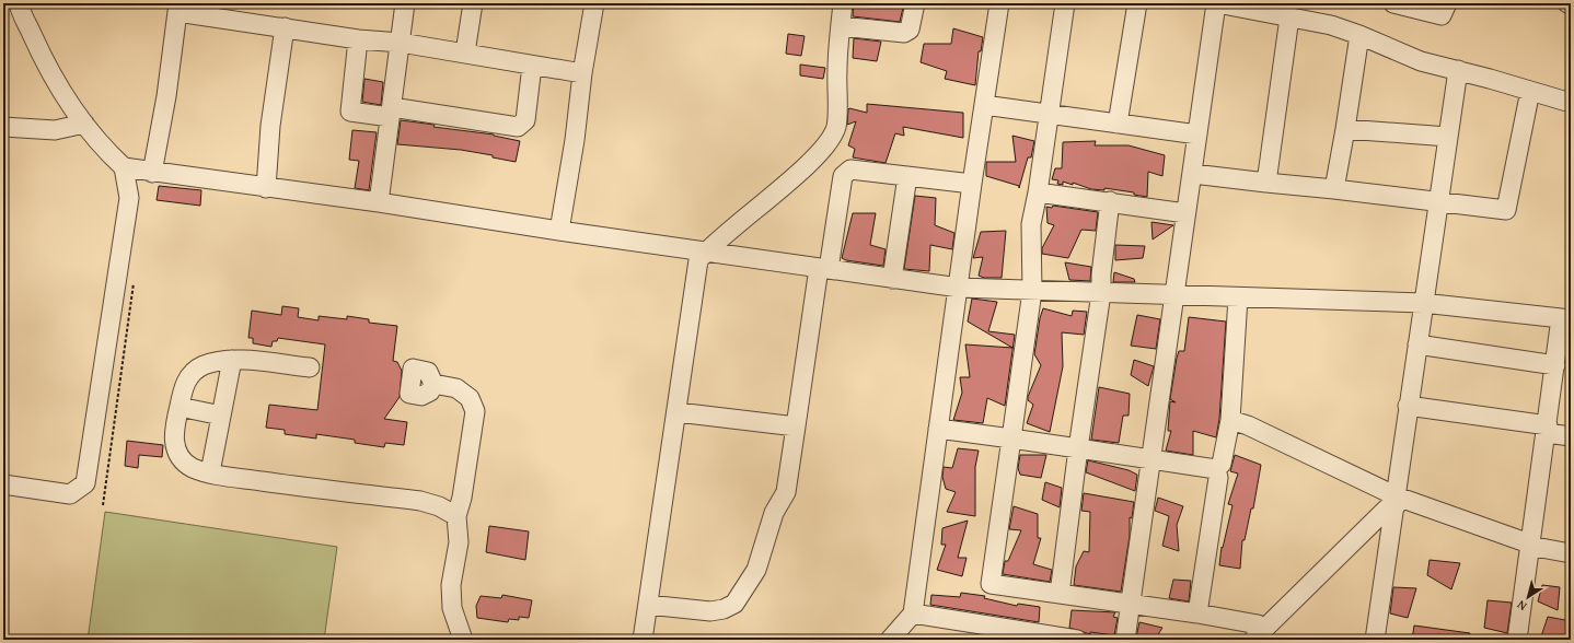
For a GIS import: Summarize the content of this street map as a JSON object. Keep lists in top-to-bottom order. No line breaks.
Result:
{"north":"bottom left"}
